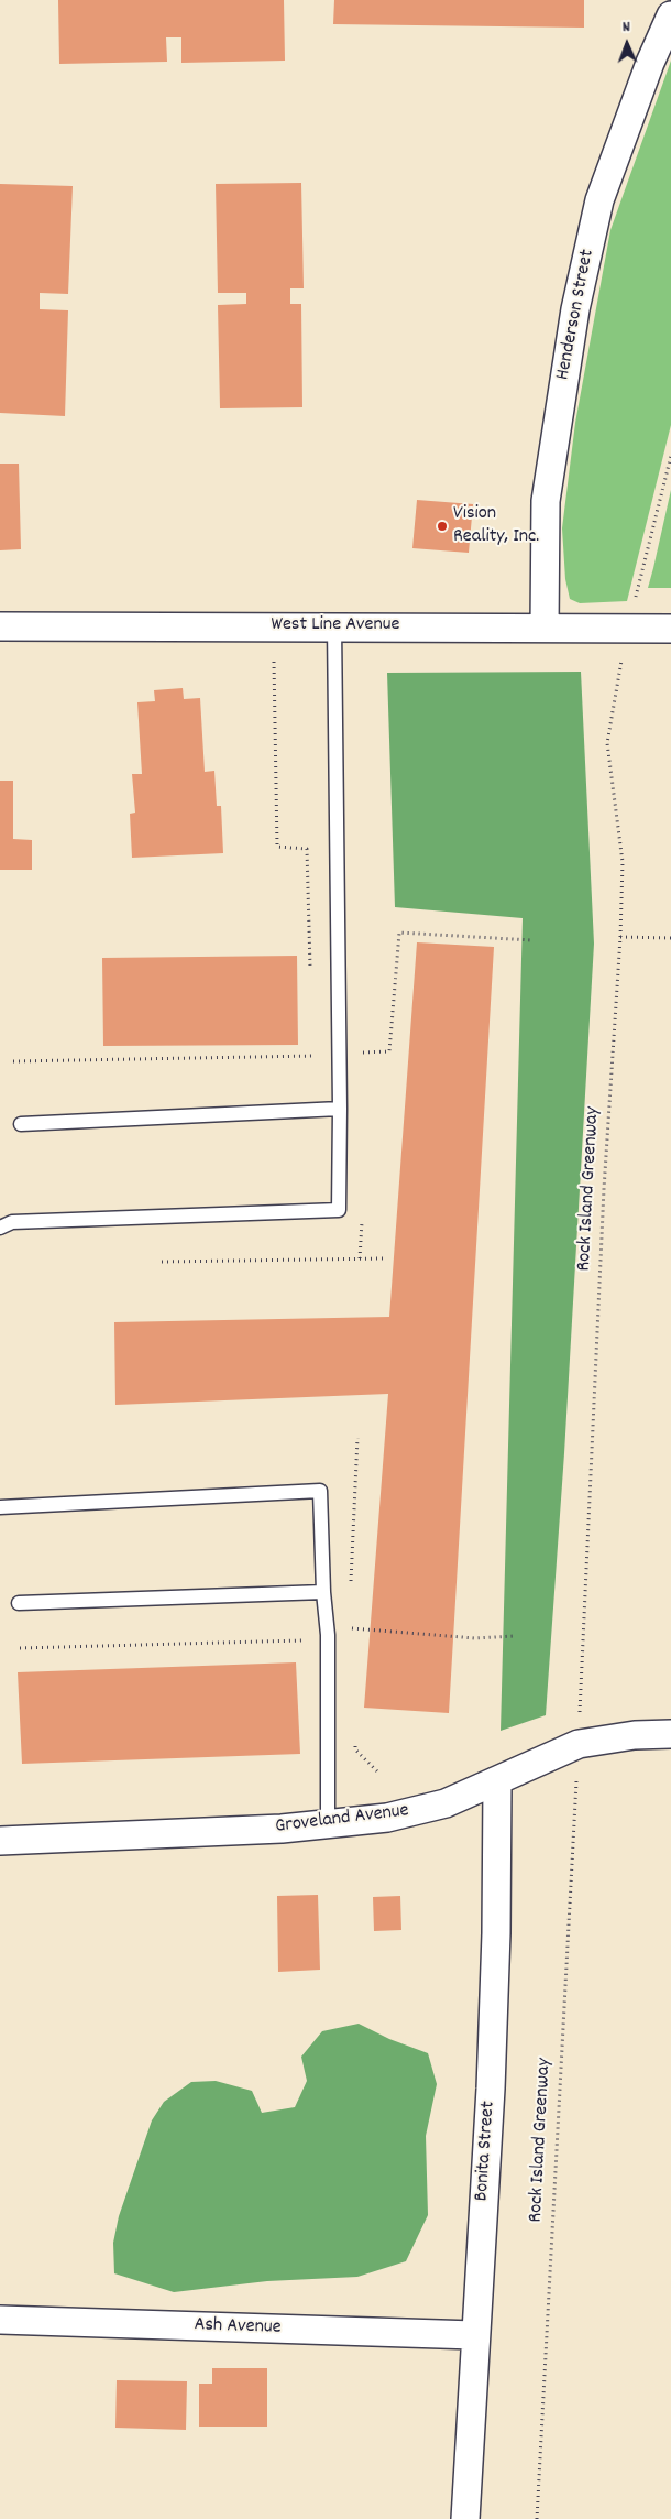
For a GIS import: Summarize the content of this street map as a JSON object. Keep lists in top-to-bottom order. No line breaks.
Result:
{"streets":{"street":["Henderson Street","West Line Avenue","Groveland Avenue","Bonita Street","Ash Avenue"],"path":["Rock Island Greenway"]},"crossings":[["Henderson Street","West Line Avenue"],["Groveland Avenue","Bonita Street"],["Bonita Street","Ash Avenue"]],"places":["Vision Reality, Inc."],"north":"top"}
